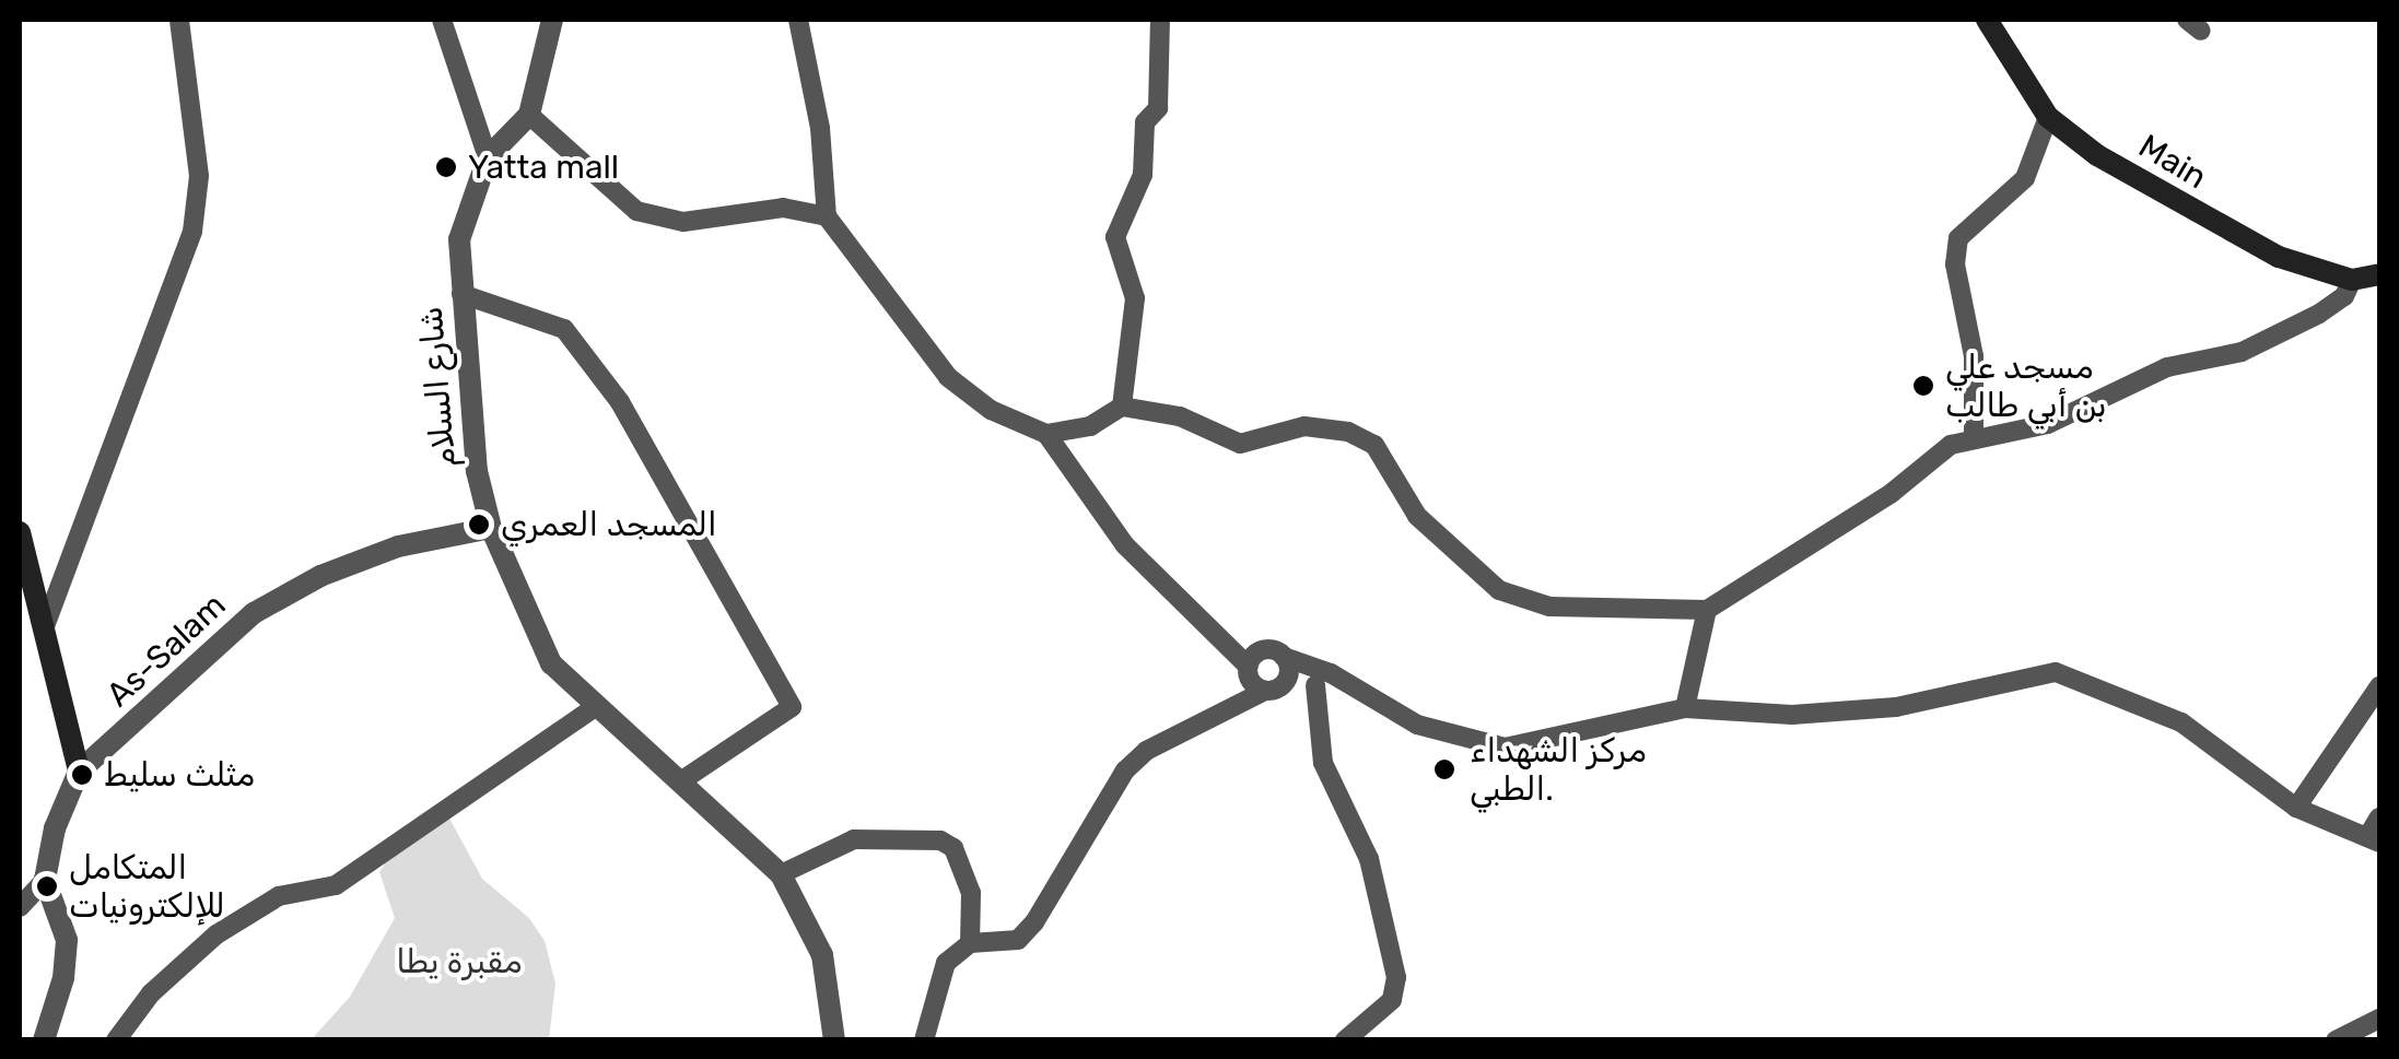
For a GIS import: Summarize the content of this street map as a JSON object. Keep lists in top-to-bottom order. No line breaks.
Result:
{"streets":{"main road":["Main"],"street":["شارع السلام","As-Salam"]},"crossings":[["شارع السلام","As-Salam"]],"parks":["مقبرة يطا"],"places":["Yatta mall","مسجد علي بن أبي طالب","المسجد العمري","مركز الشهداء الطبي.","مثلث سليط","المتكامل للإلكترونيات"]}
